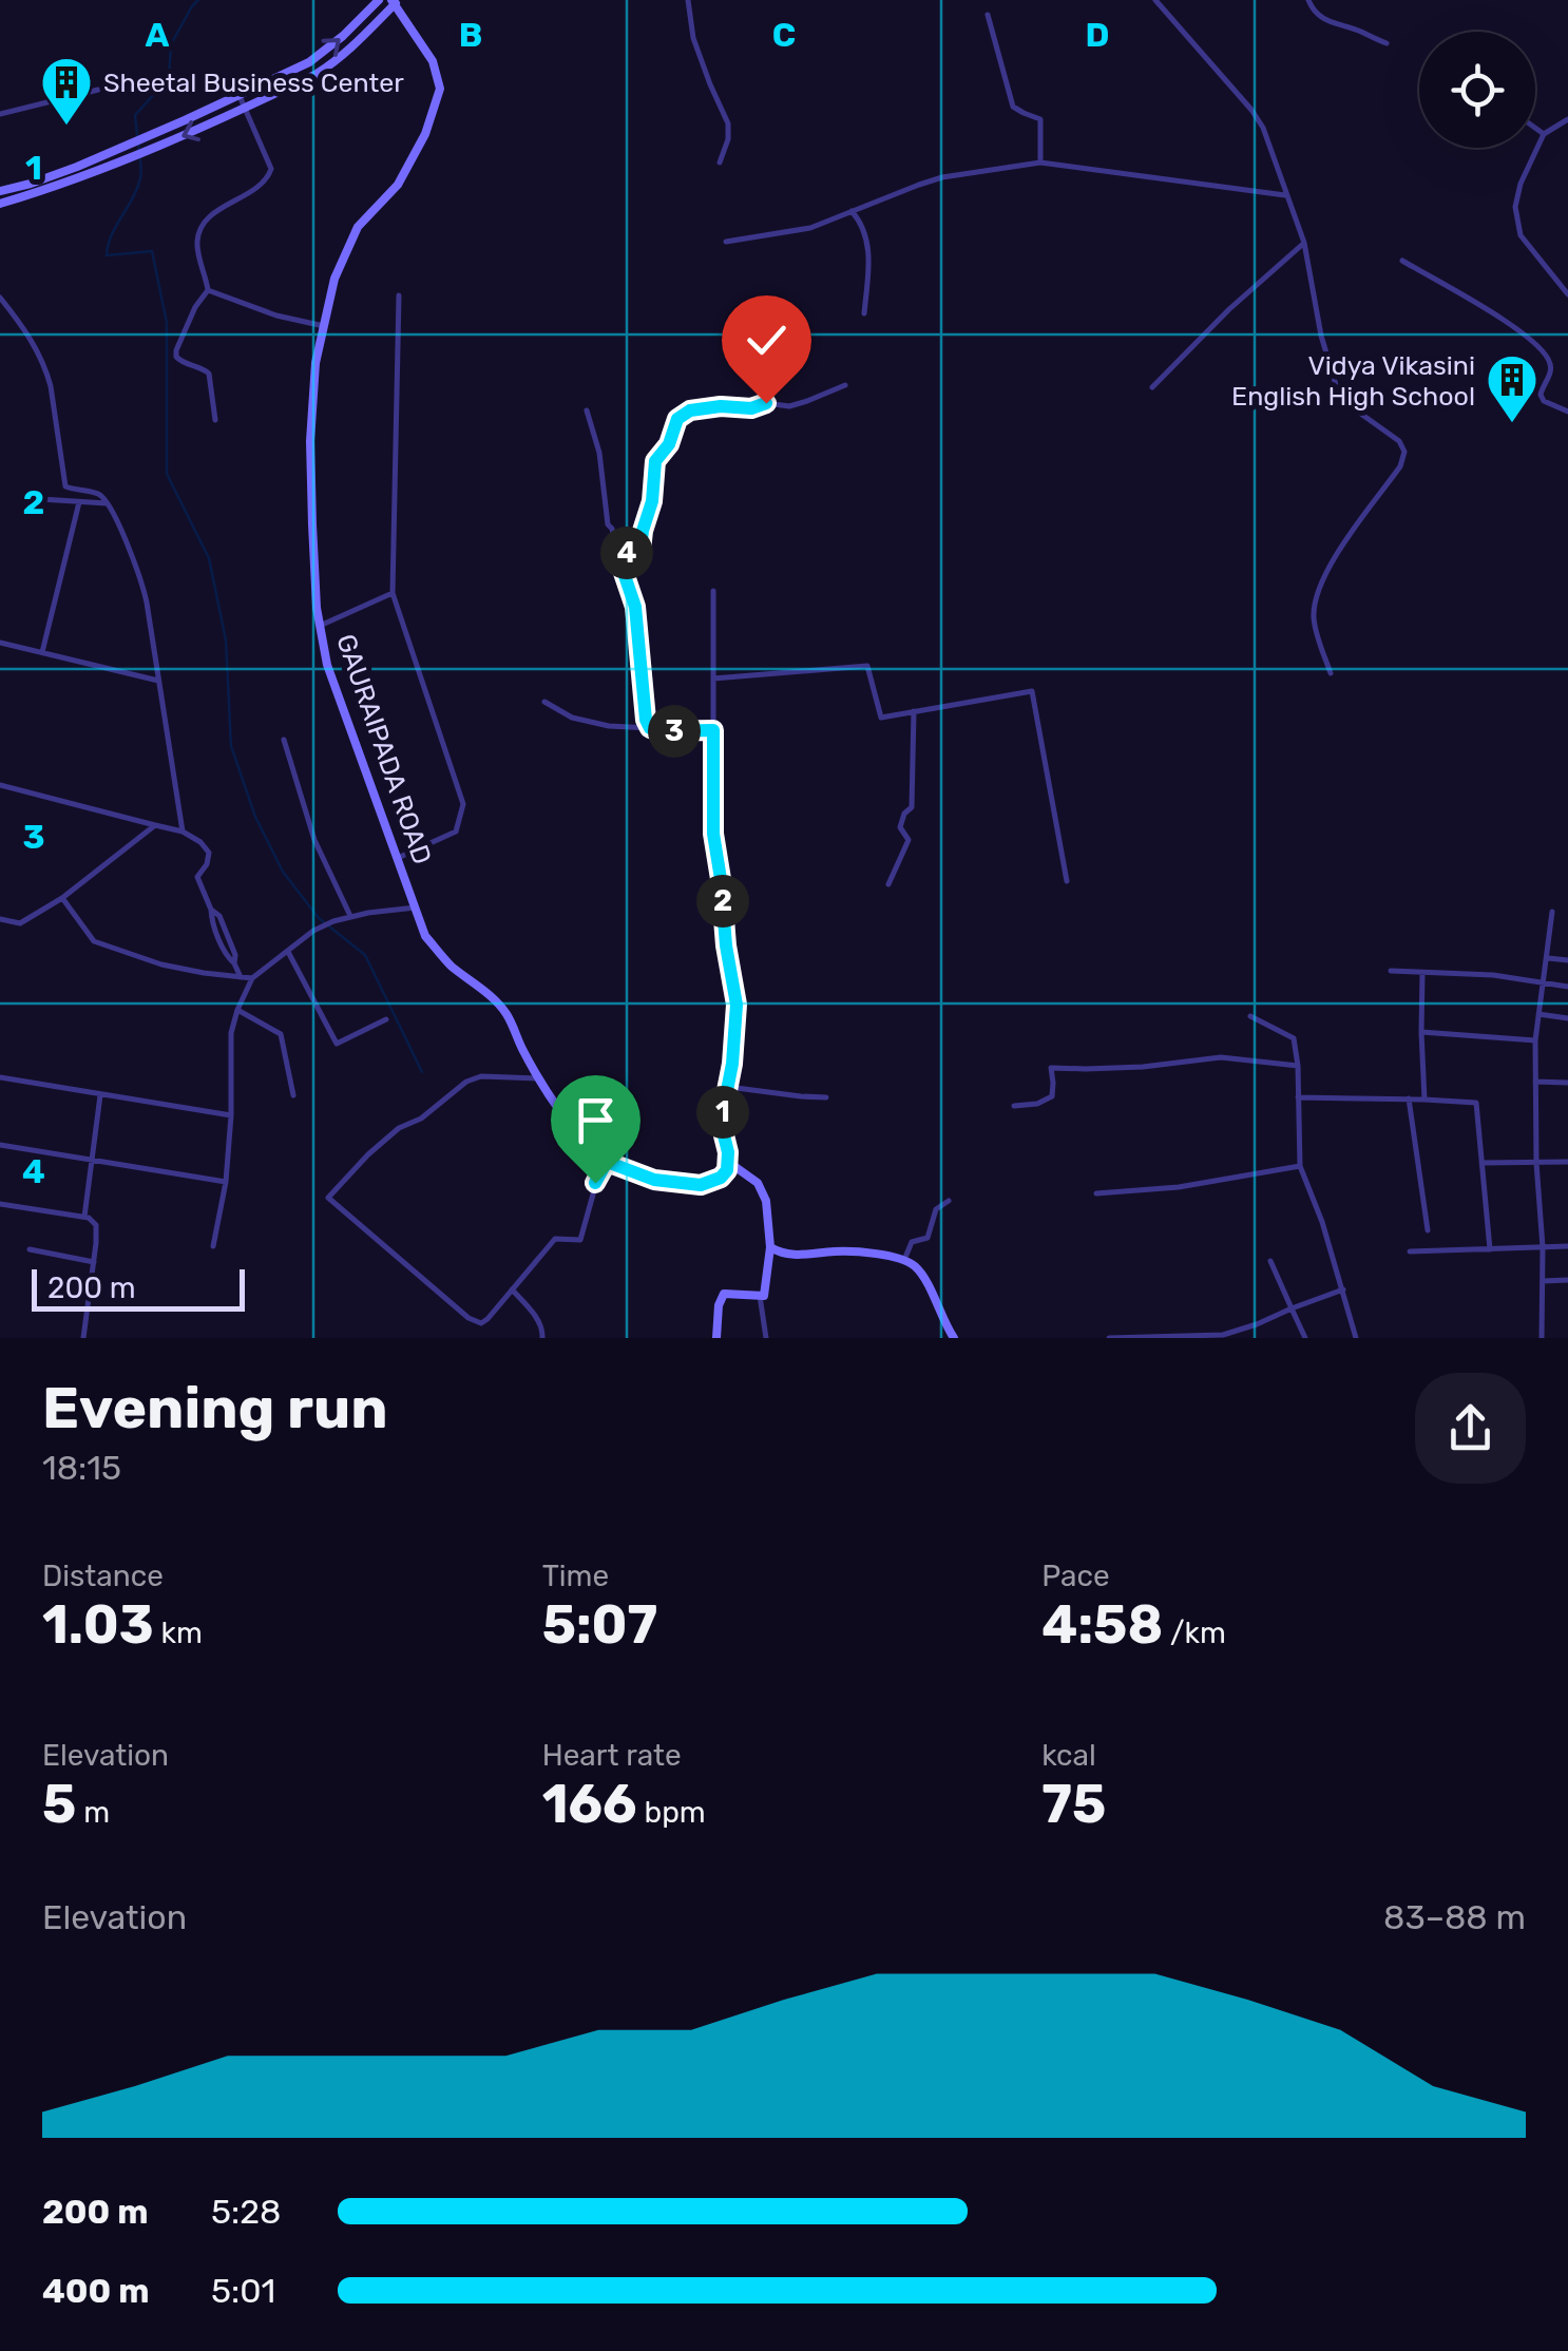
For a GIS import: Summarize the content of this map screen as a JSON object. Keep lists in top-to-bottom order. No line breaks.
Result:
{"streets":{"street":["GAURAIPADA ROAD"]},"places":{"building":["Sheetal Business Center","Vidya Vikasini English High School"]},"scale_bar":"200 m","page":{"pins":["4","3","2","1"],"scale":"200 m","heading":["Evening run","18:15"],"stats":[["Distance","1.03 km"],["Time","5:07"],["Pace","4:58 /km"],["Elevation","5 m"],["Heart rate","166 bpm"],["kcal","75"]],"chart":["Elevation","83–88 m"],"list":[{"name":"200 m","note":"5:28"},{"name":"400 m","note":"5:01"}]},"grid":{"columns":["A","B","C","D"],"rows":["1","2","3","4"]}}
